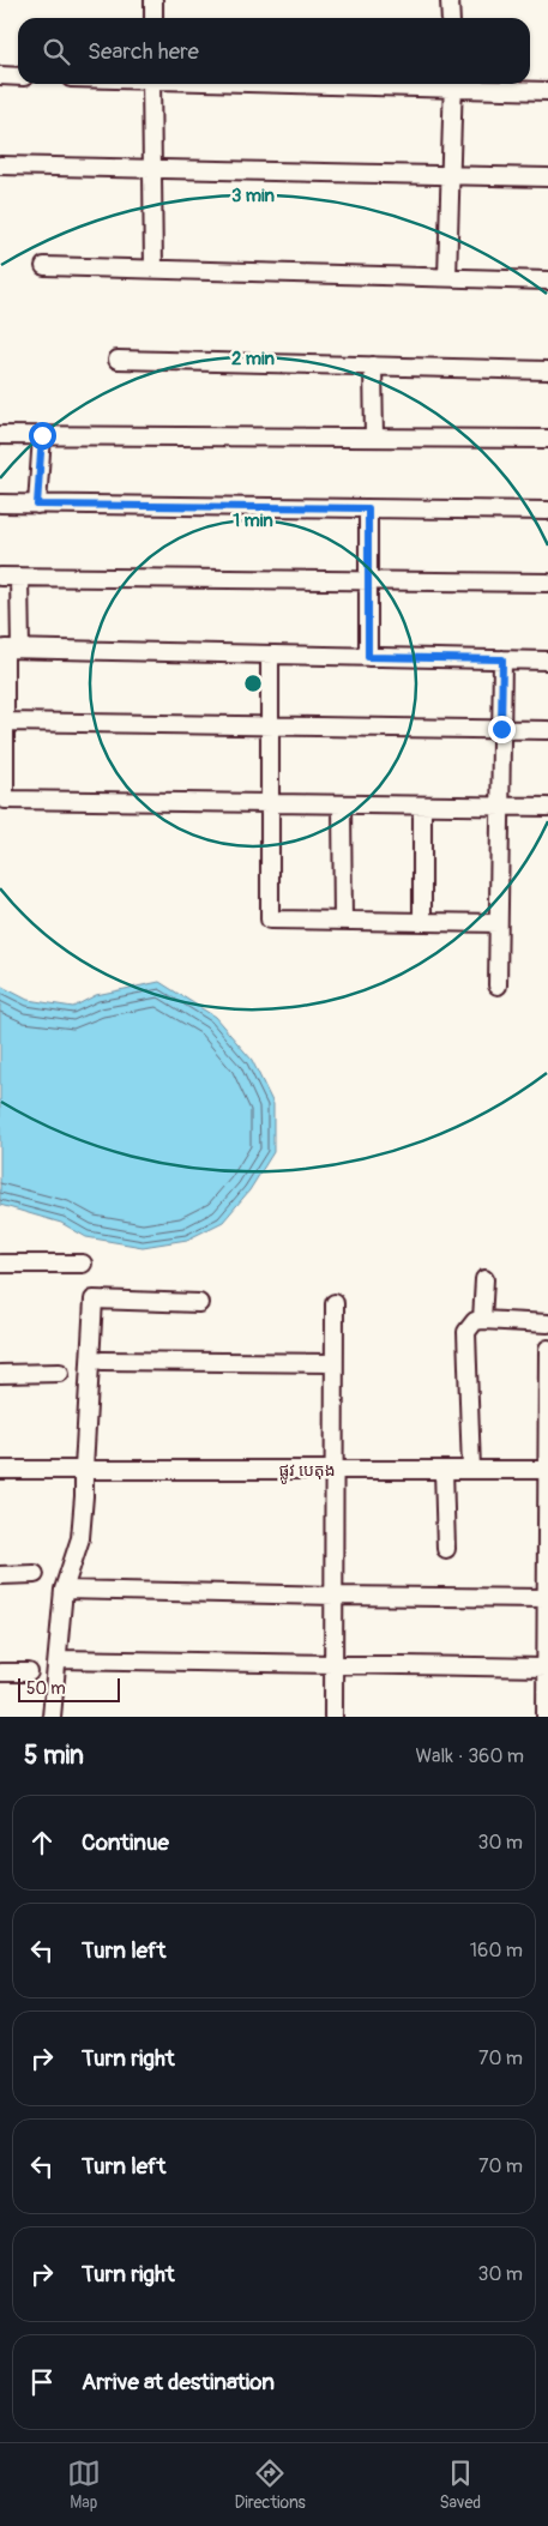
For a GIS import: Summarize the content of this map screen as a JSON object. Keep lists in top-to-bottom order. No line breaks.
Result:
{"streets":{"street":["ផ្លូវ បេតុង"]},"scale_bar":"50 m","page":{"search":"Search here","scale":"50 m","heading":["5 min","Walk · 360 m"],"list":[["Continue","30 m"],["Turn left","160 m"],["Turn right","70 m"],["Turn left","70 m"],["Turn right","30 m"],"Arrive at destination"],"nav":["Map","Directions","Saved"]},"rings":["3 min","2 min","1 min"]}
